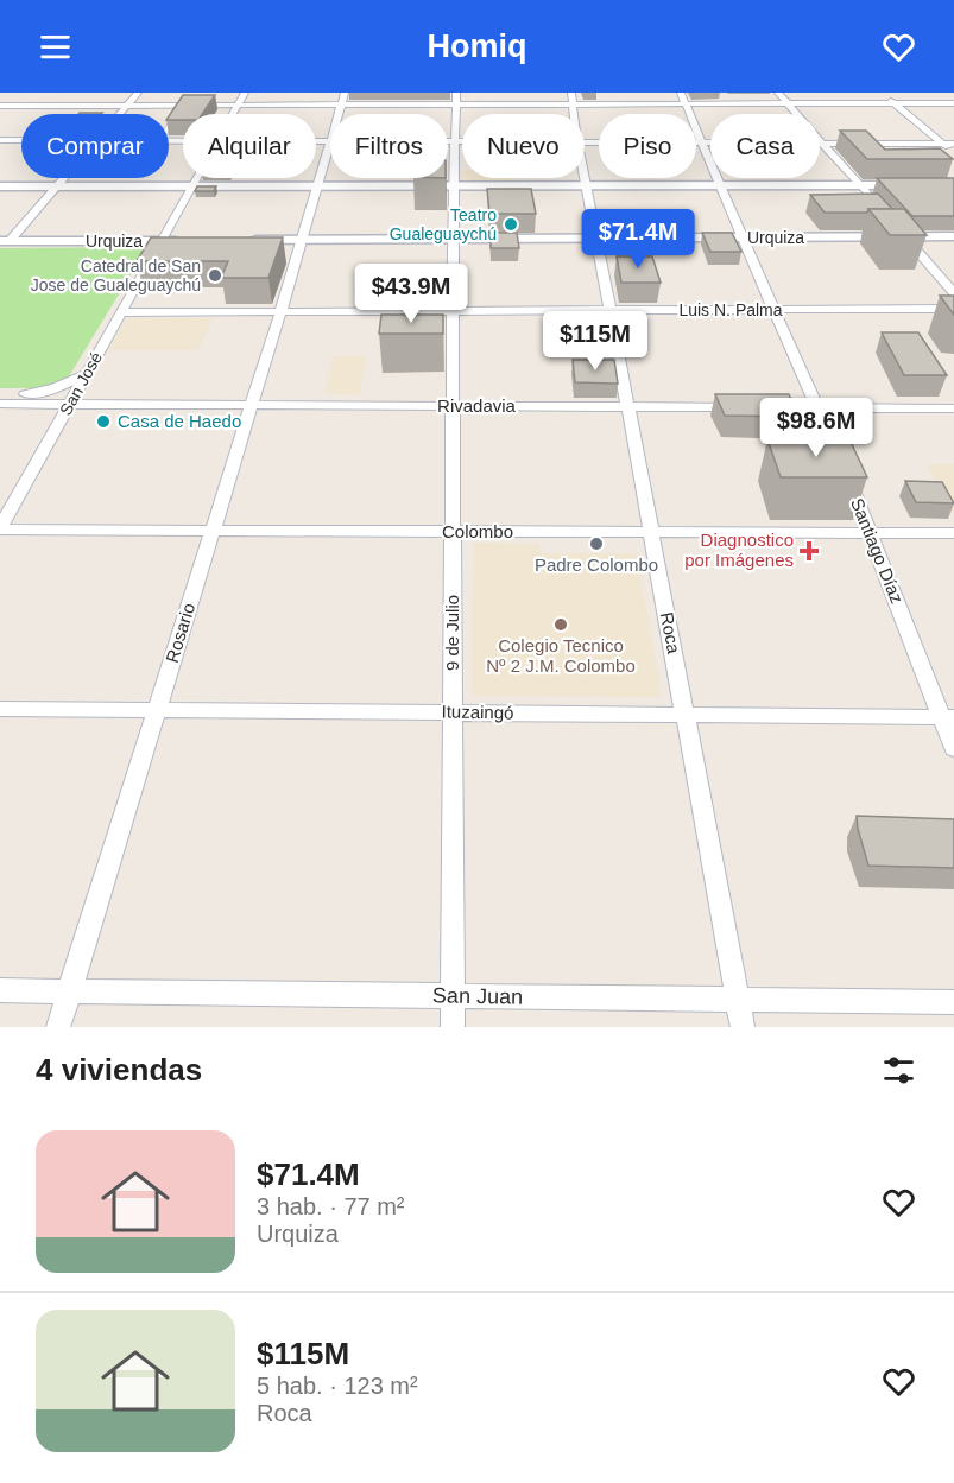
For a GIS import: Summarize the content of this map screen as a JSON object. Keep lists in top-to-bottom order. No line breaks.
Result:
{"streets":{"street":["Urquiza","Luis N. Palma","San José","Rivadavia","Colombo","Santiago Díaz","Rosario","9 de Julio","Roca","Ituzaingó","San Juan"]},"crossings":[["Urquiza","San José"],["Urquiza","Santiago Díaz"],["Urquiza","Rosario"],["Urquiza","9 de Julio"],["Urquiza","Roca"],["Luis N. Palma","San José"],["Luis N. Palma","Santiago Díaz"],["Luis N. Palma","Rosario"],["Luis N. Palma","9 de Julio"],["Luis N. Palma","Roca"],["San José","Rivadavia"],["San José","Colombo"],["Rivadavia","Santiago Díaz"],["Rivadavia","Rosario"],["Rivadavia","9 de Julio"],["Rivadavia","Roca"],["Colombo","Santiago Díaz"],["Colombo","Rosario"],["Colombo","9 de Julio"],["Colombo","Roca"],["Santiago Díaz","Ituzaingó"],["Rosario","Ituzaingó"],["Rosario","San Juan"],["9 de Julio","Ituzaingó"],["9 de Julio","San Juan"],["Roca","Ituzaingó"],["Roca","San Juan"]],"places":{"other":["Teatro Gualeguaychú","Catedral de San Jose de Gualeguaychú","Casa de Haedo","Padre Colombo","Colegio Tecnico Nº 2 J.M. Colombo"],"health":["Diagnostico por Imágenes"]},"page":{"header":"Homiq","chip":["Comprar","Alquilar","Filtros","Nuevo","Piso","Casa"],"price":["$71.4M","$43.9M","$115M","$98.6M"],"heading":"4 viviendas","list":[{"name":"$71.4M","note":"3 hab. · 77 m² · Urquiza"},{"name":"$115M","note":"5 hab. · 123 m² · Roca"}]}}
